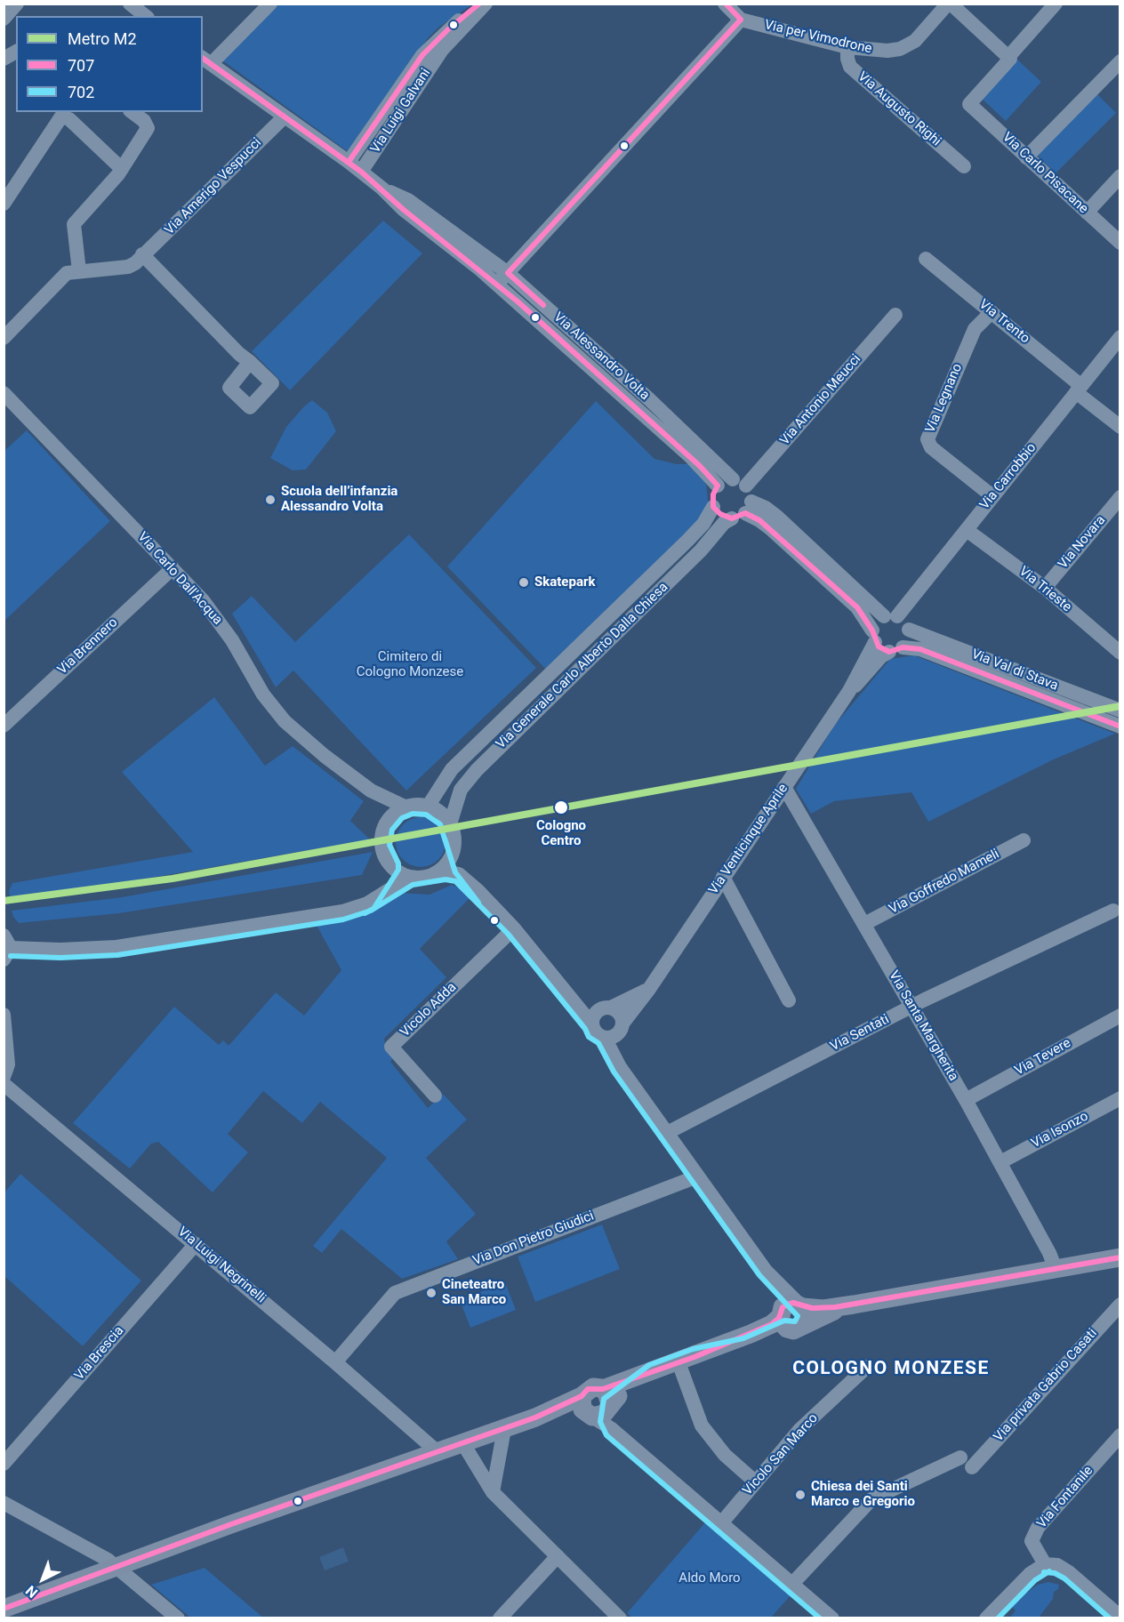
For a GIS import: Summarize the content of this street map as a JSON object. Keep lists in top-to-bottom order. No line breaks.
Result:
{"streets":{"street":["Via per Vimodrone","Via Augusto Righi","Via Luigi Galvani","Via Carlo Pisacane","Via Amerigo Vespucci","Via Trento","Via Alessandro Volta","Via Legnano","Via Antonio Meucci","Via Carrobbio","Via Novara","Via Carlo Dall'Acqua","Via Trieste","Via Brennero","Via Generale Carlo Alberto Dalla Chiesa","Via Val di Stava","Via Venticinque Aprile","Via Goffredo Mameli","Vicolo Adda","Via Santa Margherita","Via Sentati","Via Tevere","Via Isonzo","Via Don Pietro Giudici","Via Luigi Negrinelli","Via Brescia","Via privata Gabrio Casati","Vicolo San Marco","Via Fontanile"]},"crossings":[["Via per Vimodrone","Via Augusto Righi"],["Via Luigi Galvani","Via Alessandro Volta"],["Via Amerigo Vespucci","Via Alessandro Volta"],["Via Trento","Via Legnano"],["Via Trento","Via Carrobbio"],["Via Alessandro Volta","Via Antonio Meucci"],["Via Alessandro Volta","Via Generale Carlo Alberto Dalla Chiesa"],["Via Legnano","Via Carrobbio"],["Via Antonio Meucci","Via Generale Carlo Alberto Dalla Chiesa"],["Via Carrobbio","Via Trieste"],["Via Carrobbio","Via Val di Stava"],["Via Carrobbio","Via Venticinque Aprile"],["Via Novara","Via Trieste"],["Via Carlo Dall'Acqua","Via Brennero"],["Via Carlo Dall'Acqua","Via Generale Carlo Alberto Dalla Chiesa"],["Via Val di Stava","Via Venticinque Aprile"],["Via Venticinque Aprile","Via Santa Margherita"],["Via Goffredo Mameli","Via Santa Margherita"],["Via Santa Margherita","Via Sentati"],["Via Santa Margherita","Via Tevere"],["Via Santa Margherita","Via Isonzo"],["Via Don Pietro Giudici","Via Luigi Negrinelli"],["Via Luigi Negrinelli","Via Brescia"]],"districts":["COLOGNO MONZESE"],"parks":["Cimitero di Cologno Monzese","Aldo Moro"],"places":["Scuola dell’infanzia Alessandro Volta","Skatepark","Cologno Centro","Cineteatro San Marco","Chiesa dei Santi Marco e Gregorio"],"lines":["transit line 707","metro line M2","transit line 702"],"legend":["Metro M2","707","702"],"north":"bottom left"}
